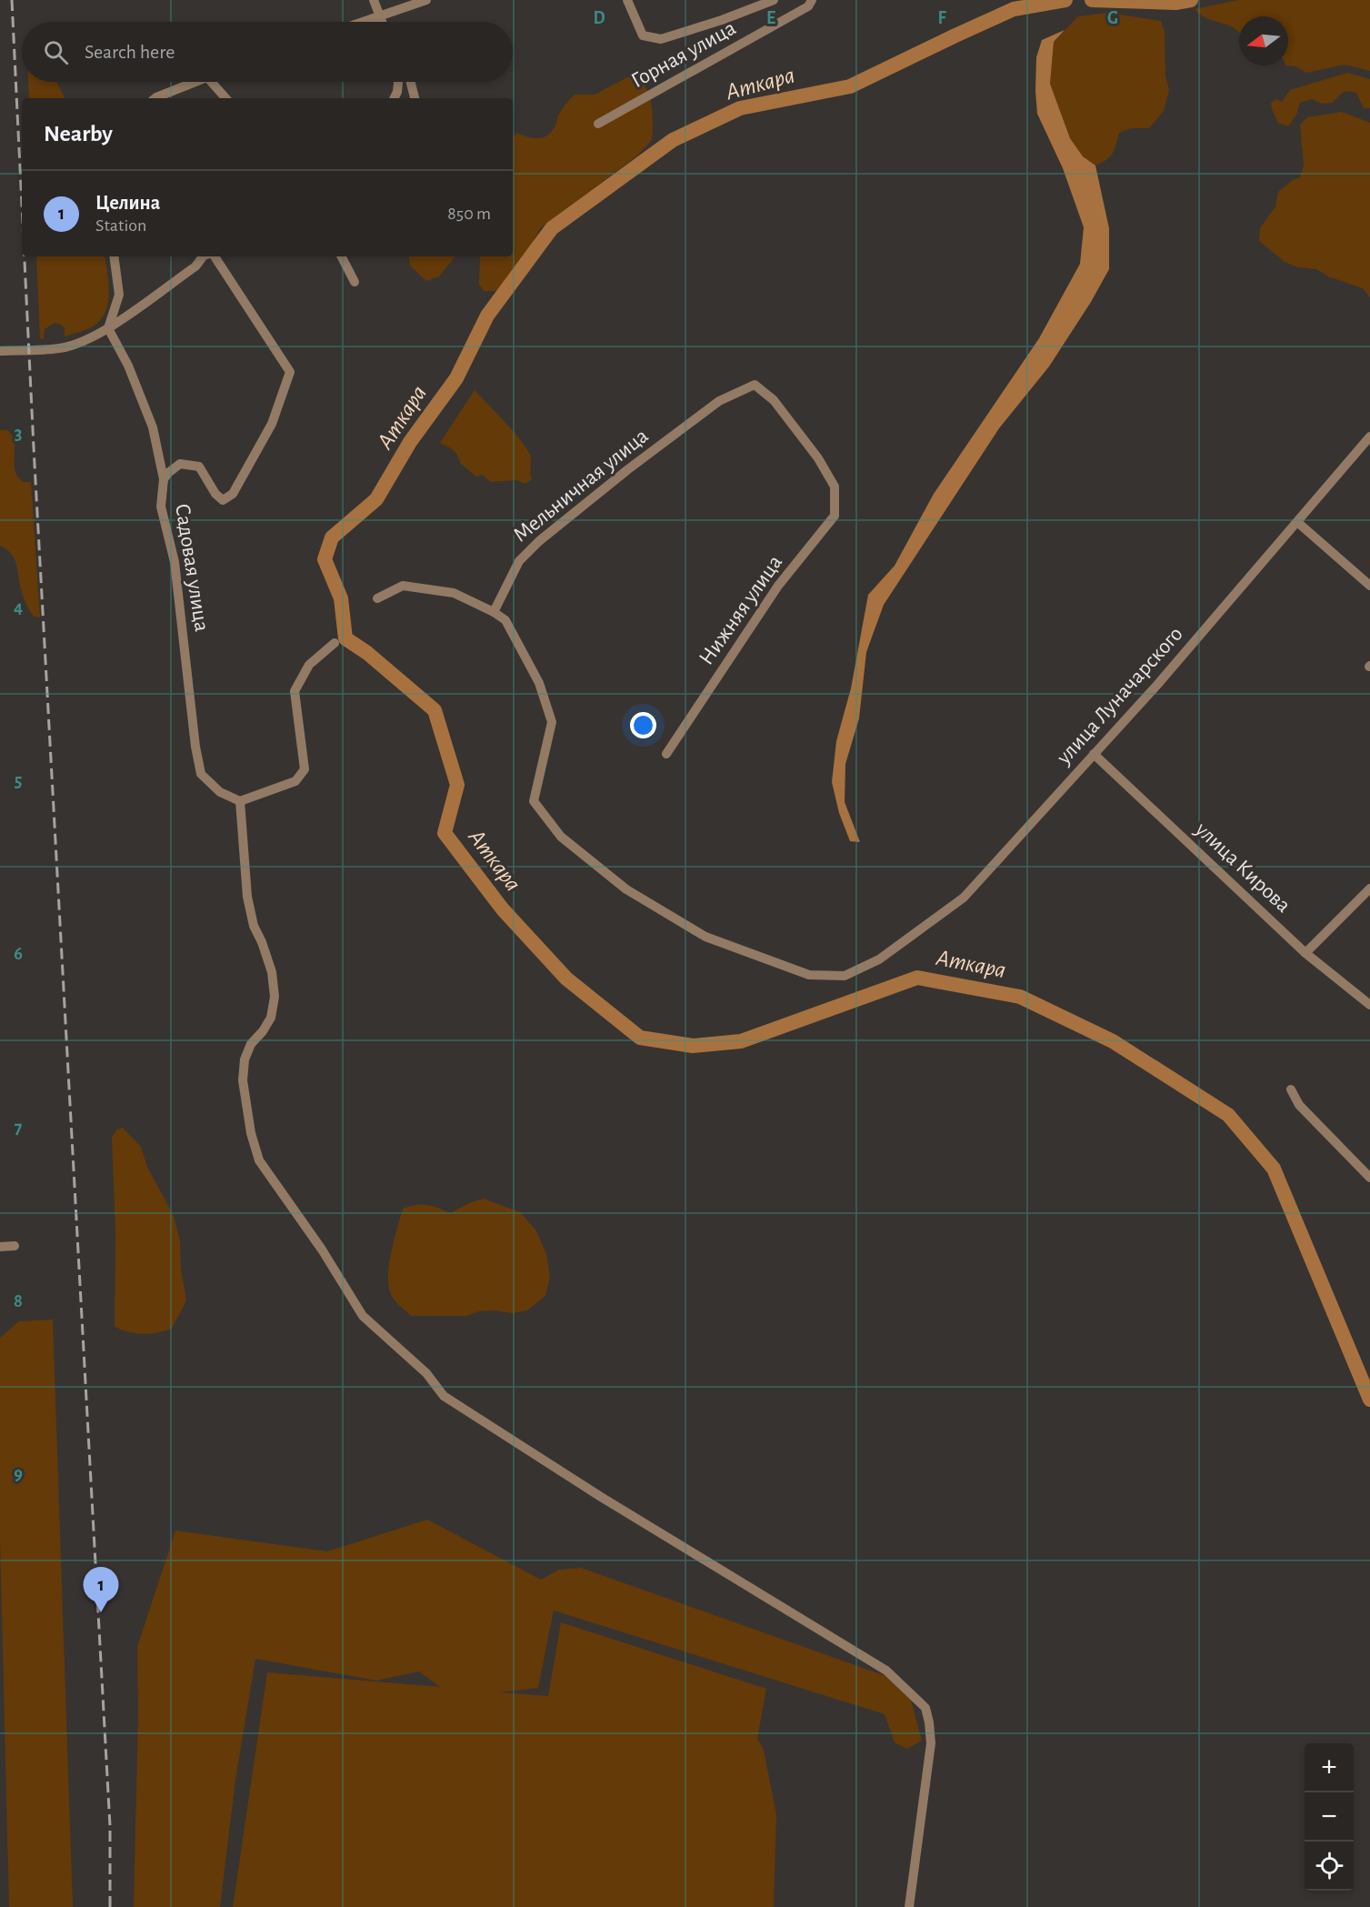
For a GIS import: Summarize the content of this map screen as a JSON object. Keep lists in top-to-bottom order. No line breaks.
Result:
{"streets":{"street":["Горная улица","Мельничная улица","Садовая улица","Нижняя улица","улица Луначарского","улица Кирова"]},"crossings":[["Мельничная улица","Нижняя улица"],["Мельничная улица","улица Луначарского"],["улица Луначарского","улица Кирова"]],"water":["Аткара"],"north":"left","page":{"search":"Search here","heading":"Nearby","list":[{"mark":"1","name":"Целина","note":"Station","value":"850 m"}],"pins":"1","map_buttons":["+","−"]},"grid":{"columns":["D","E","F","G"],"rows":["3","4","5","6","7","8","9"]}}
